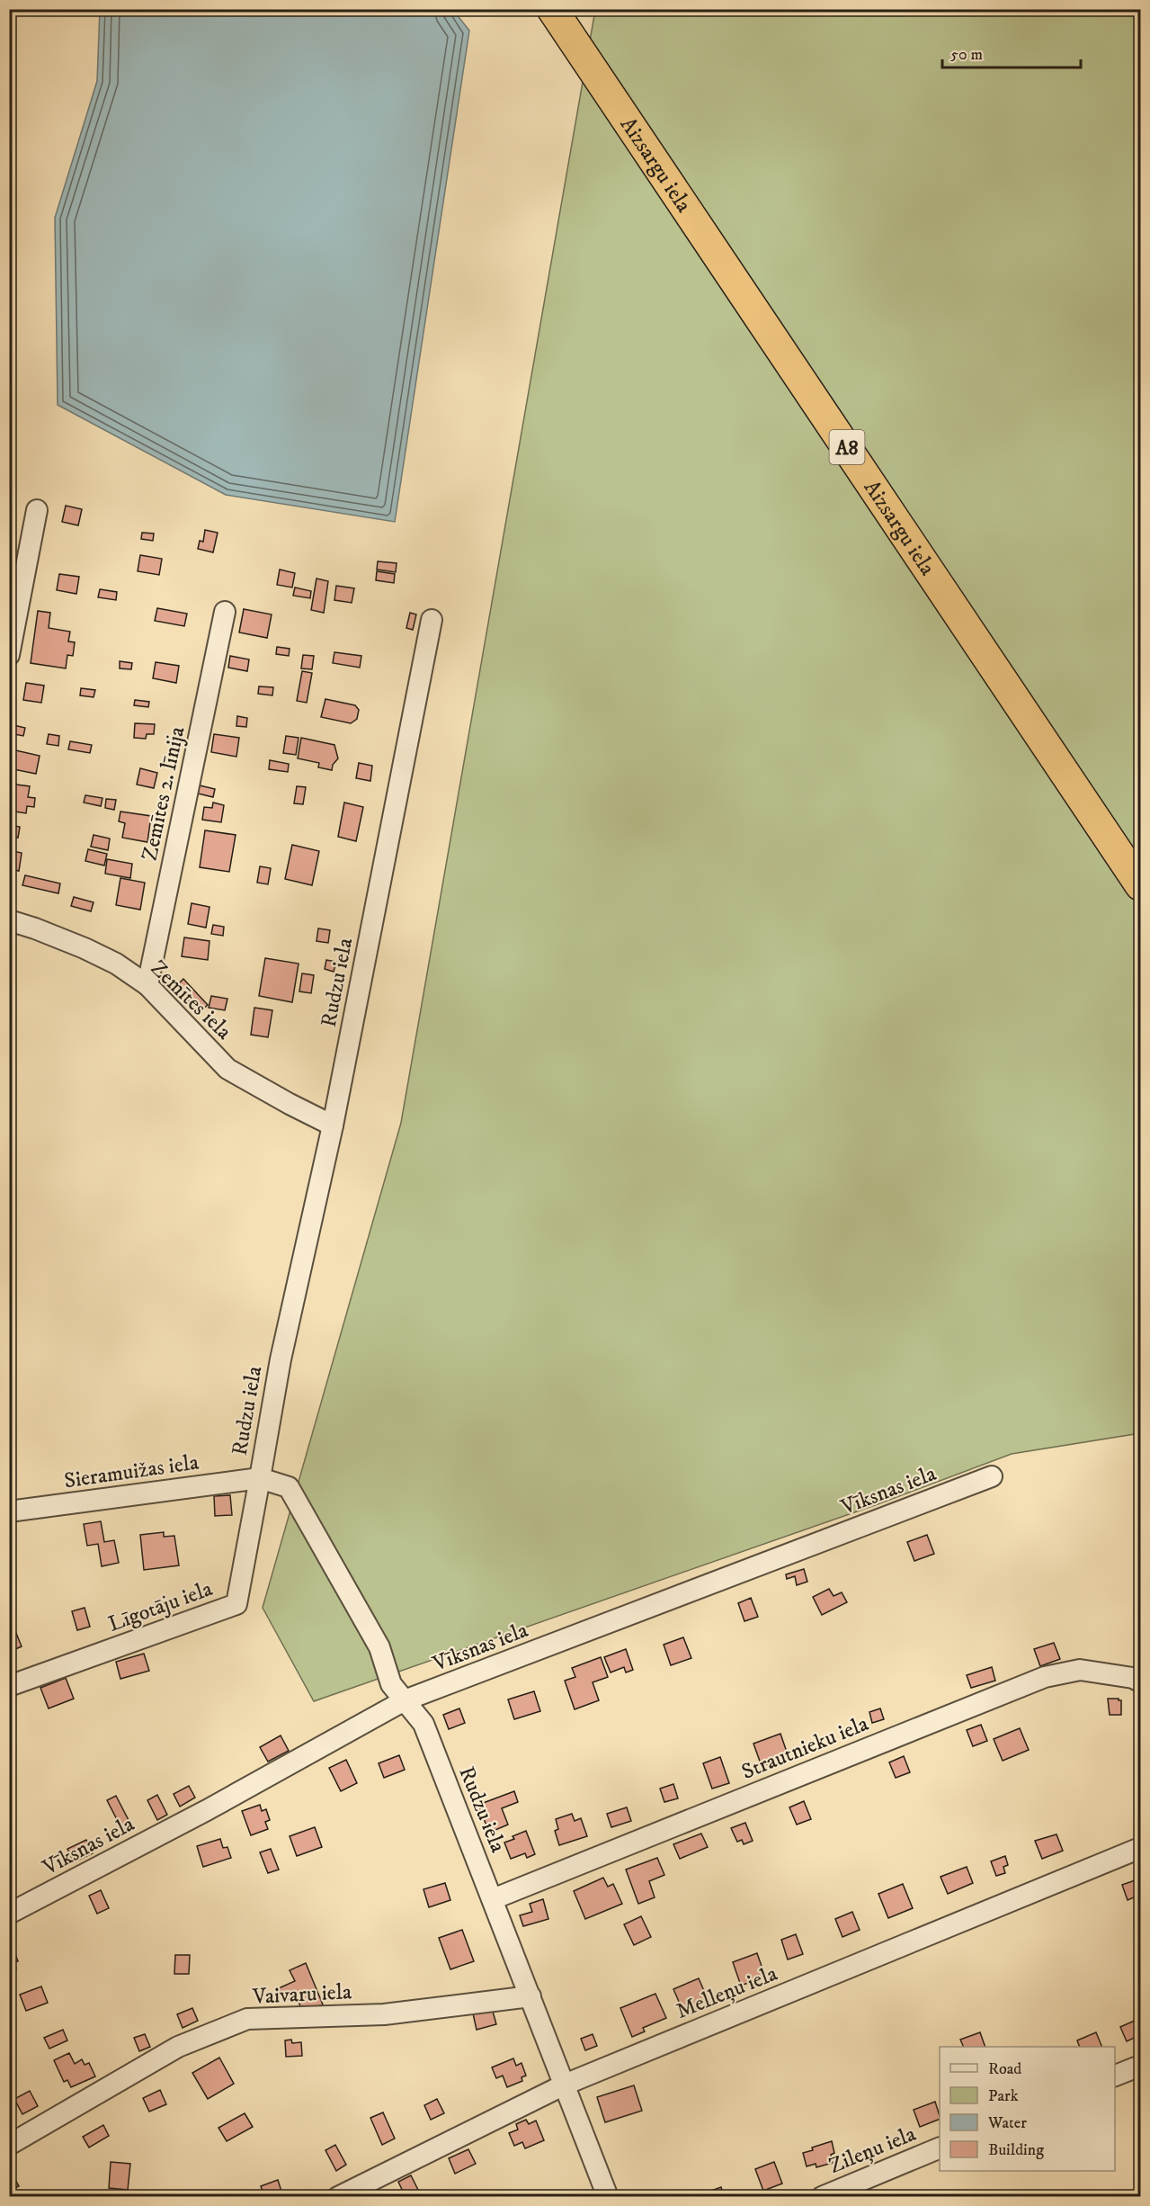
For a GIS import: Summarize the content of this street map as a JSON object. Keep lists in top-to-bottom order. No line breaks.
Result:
{"streets":{"highway":["Aizsargu iela","A8"],"street":["Zemītes 2. līnija","Rudzu iela","Zemītes iela","Sieramuižas iela","Vīksnas iela","Līgotāju iela","Strautnieku iela","Melleņu iela","Vaivaru iela","Zileņu iela"]},"crossings":[["Zemītes 2. līnija","Zemītes iela"],["Rudzu iela","Zemītes iela"],["Rudzu iela","Sieramuižas iela"],["Rudzu iela","Vīksnas iela"],["Rudzu iela","Līgotāju iela"],["Rudzu iela","Strautnieku iela"],["Rudzu iela","Melleņu iela"],["Rudzu iela","Vaivaru iela"],["Sieramuižas iela","Līgotāju iela"]],"legend":["Road","Park","Water","Building"],"scale_bar":"50 m"}
